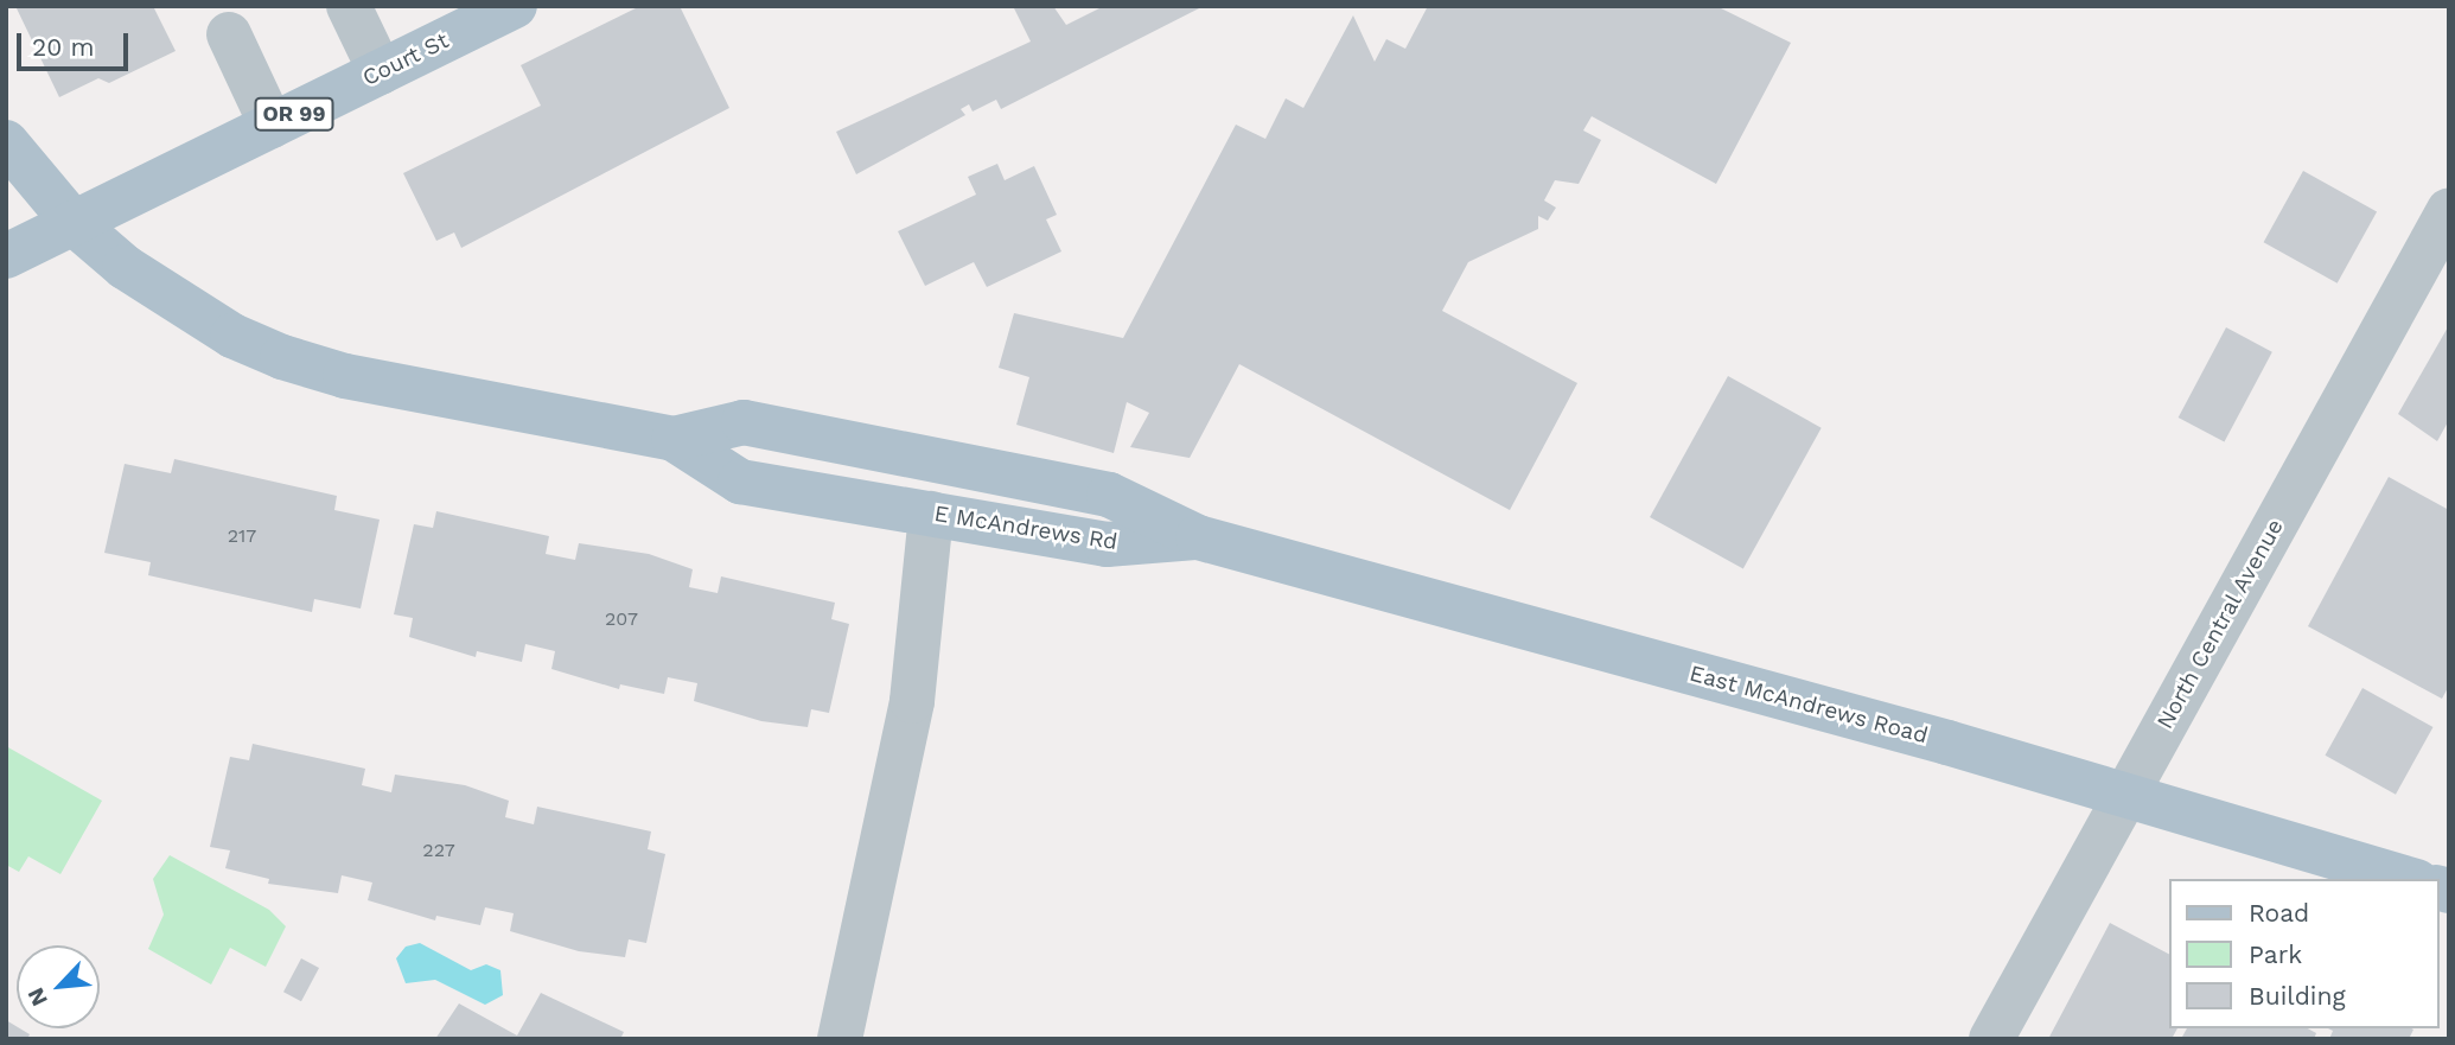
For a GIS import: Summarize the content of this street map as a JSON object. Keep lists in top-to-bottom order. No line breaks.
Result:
{"streets":{"main road":["Court St","OR 99","E McAndrews Rd","East McAndrews Road"],"street":["North Central Avenue"]},"crossings":[["Court St","OR 99"],["Court St","E McAndrews Rd"],["OR 99","E McAndrews Rd"],["E McAndrews Rd","East McAndrews Road"]],"house_numbers":["217","207","227"],"legend":["Road","Park","Building"],"scale_bar":"20 m","north":"bottom left"}
